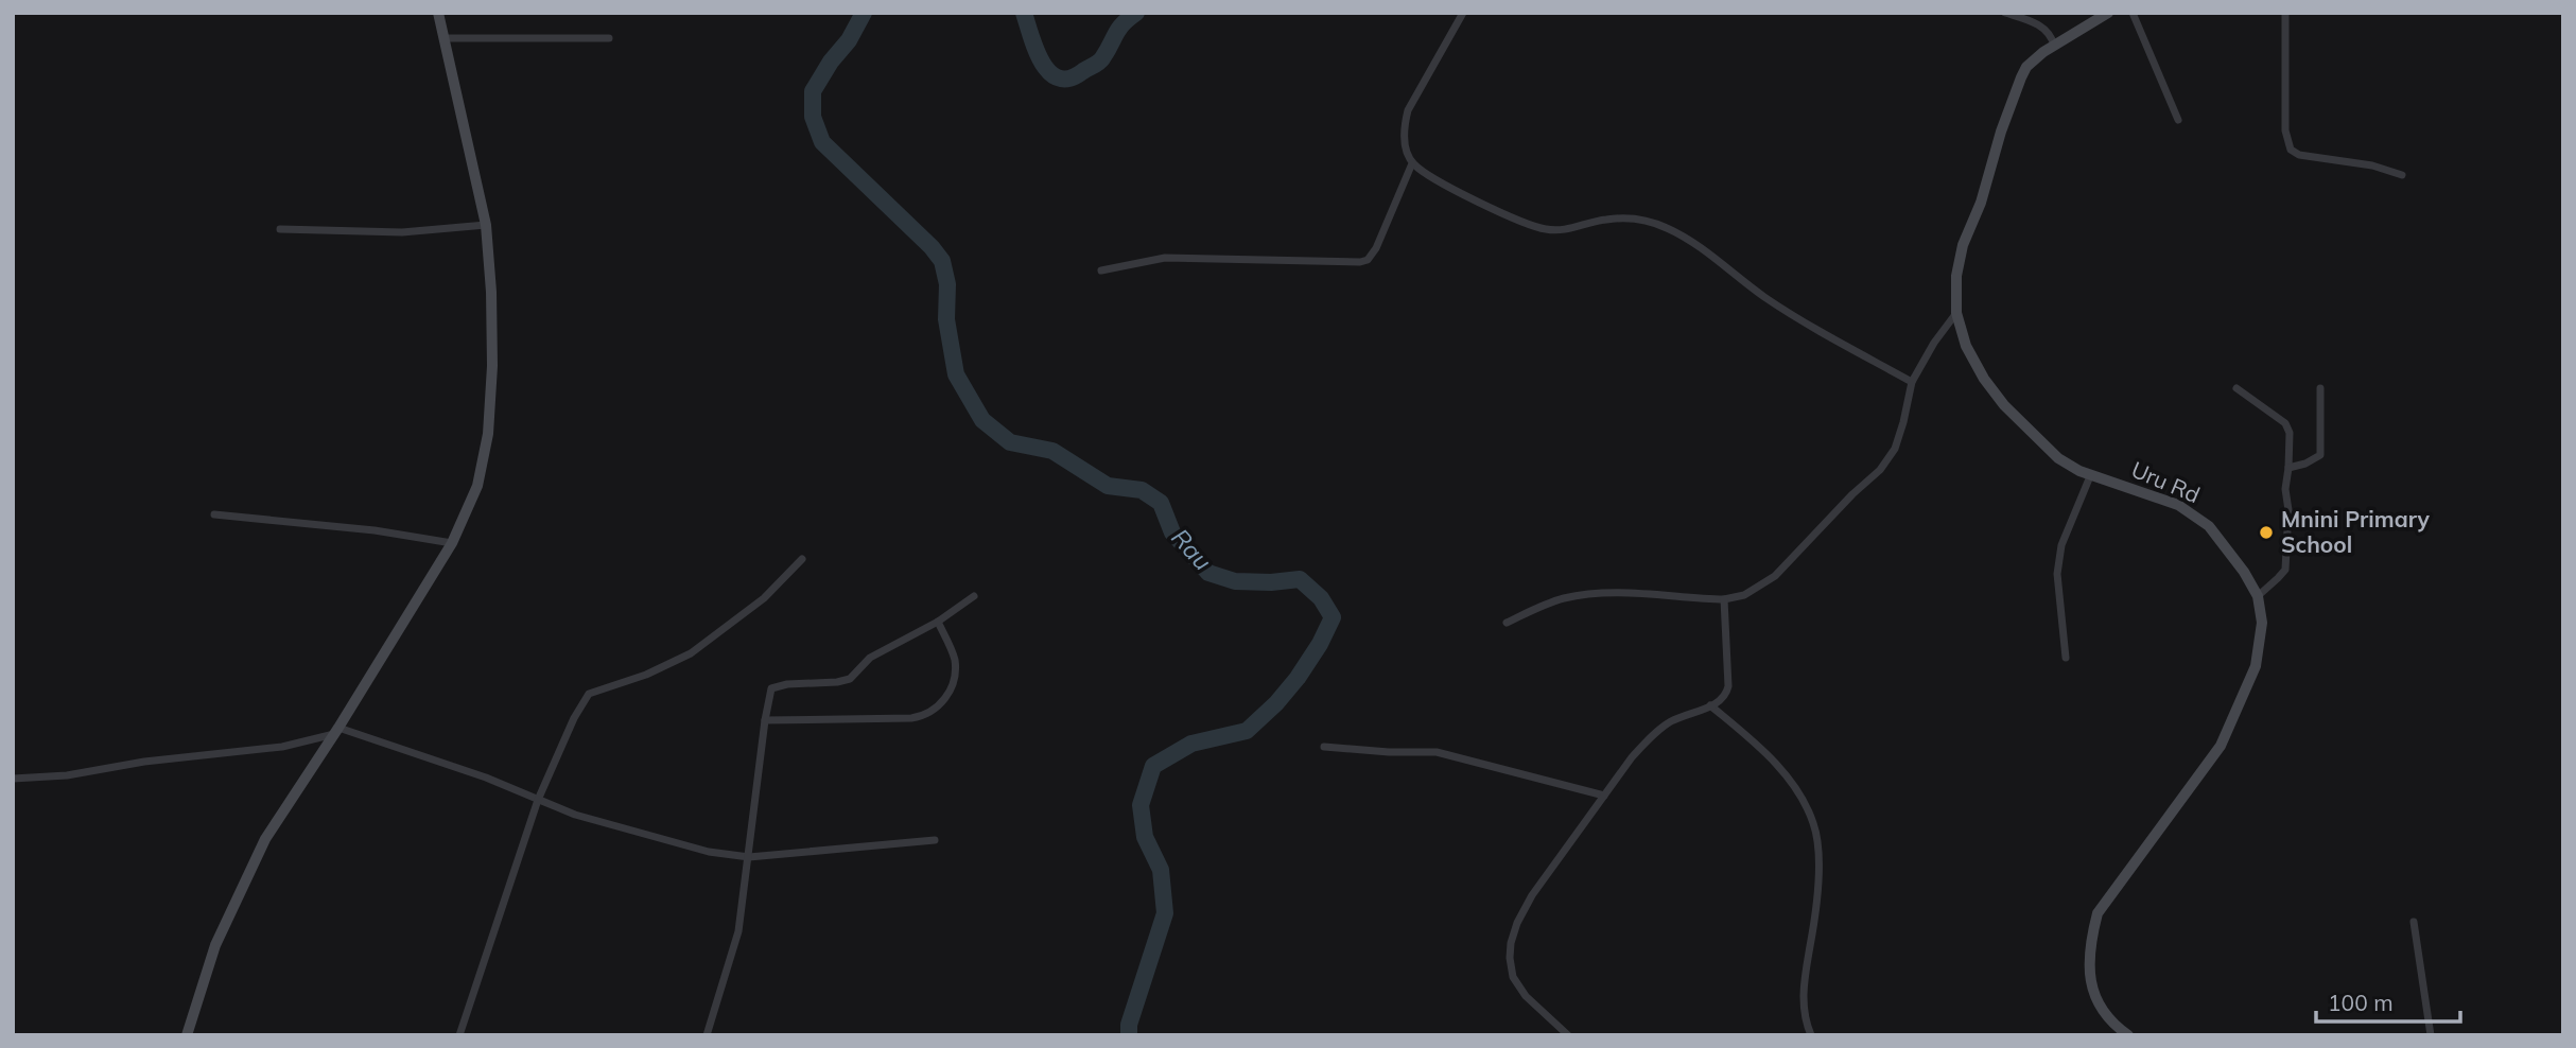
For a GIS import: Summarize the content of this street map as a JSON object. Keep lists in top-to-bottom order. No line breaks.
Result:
{"streets":{"street":["Uru Rd"]},"water":["Rau"],"places":["Mnini Primary School"],"scale_bar":"100 m"}
